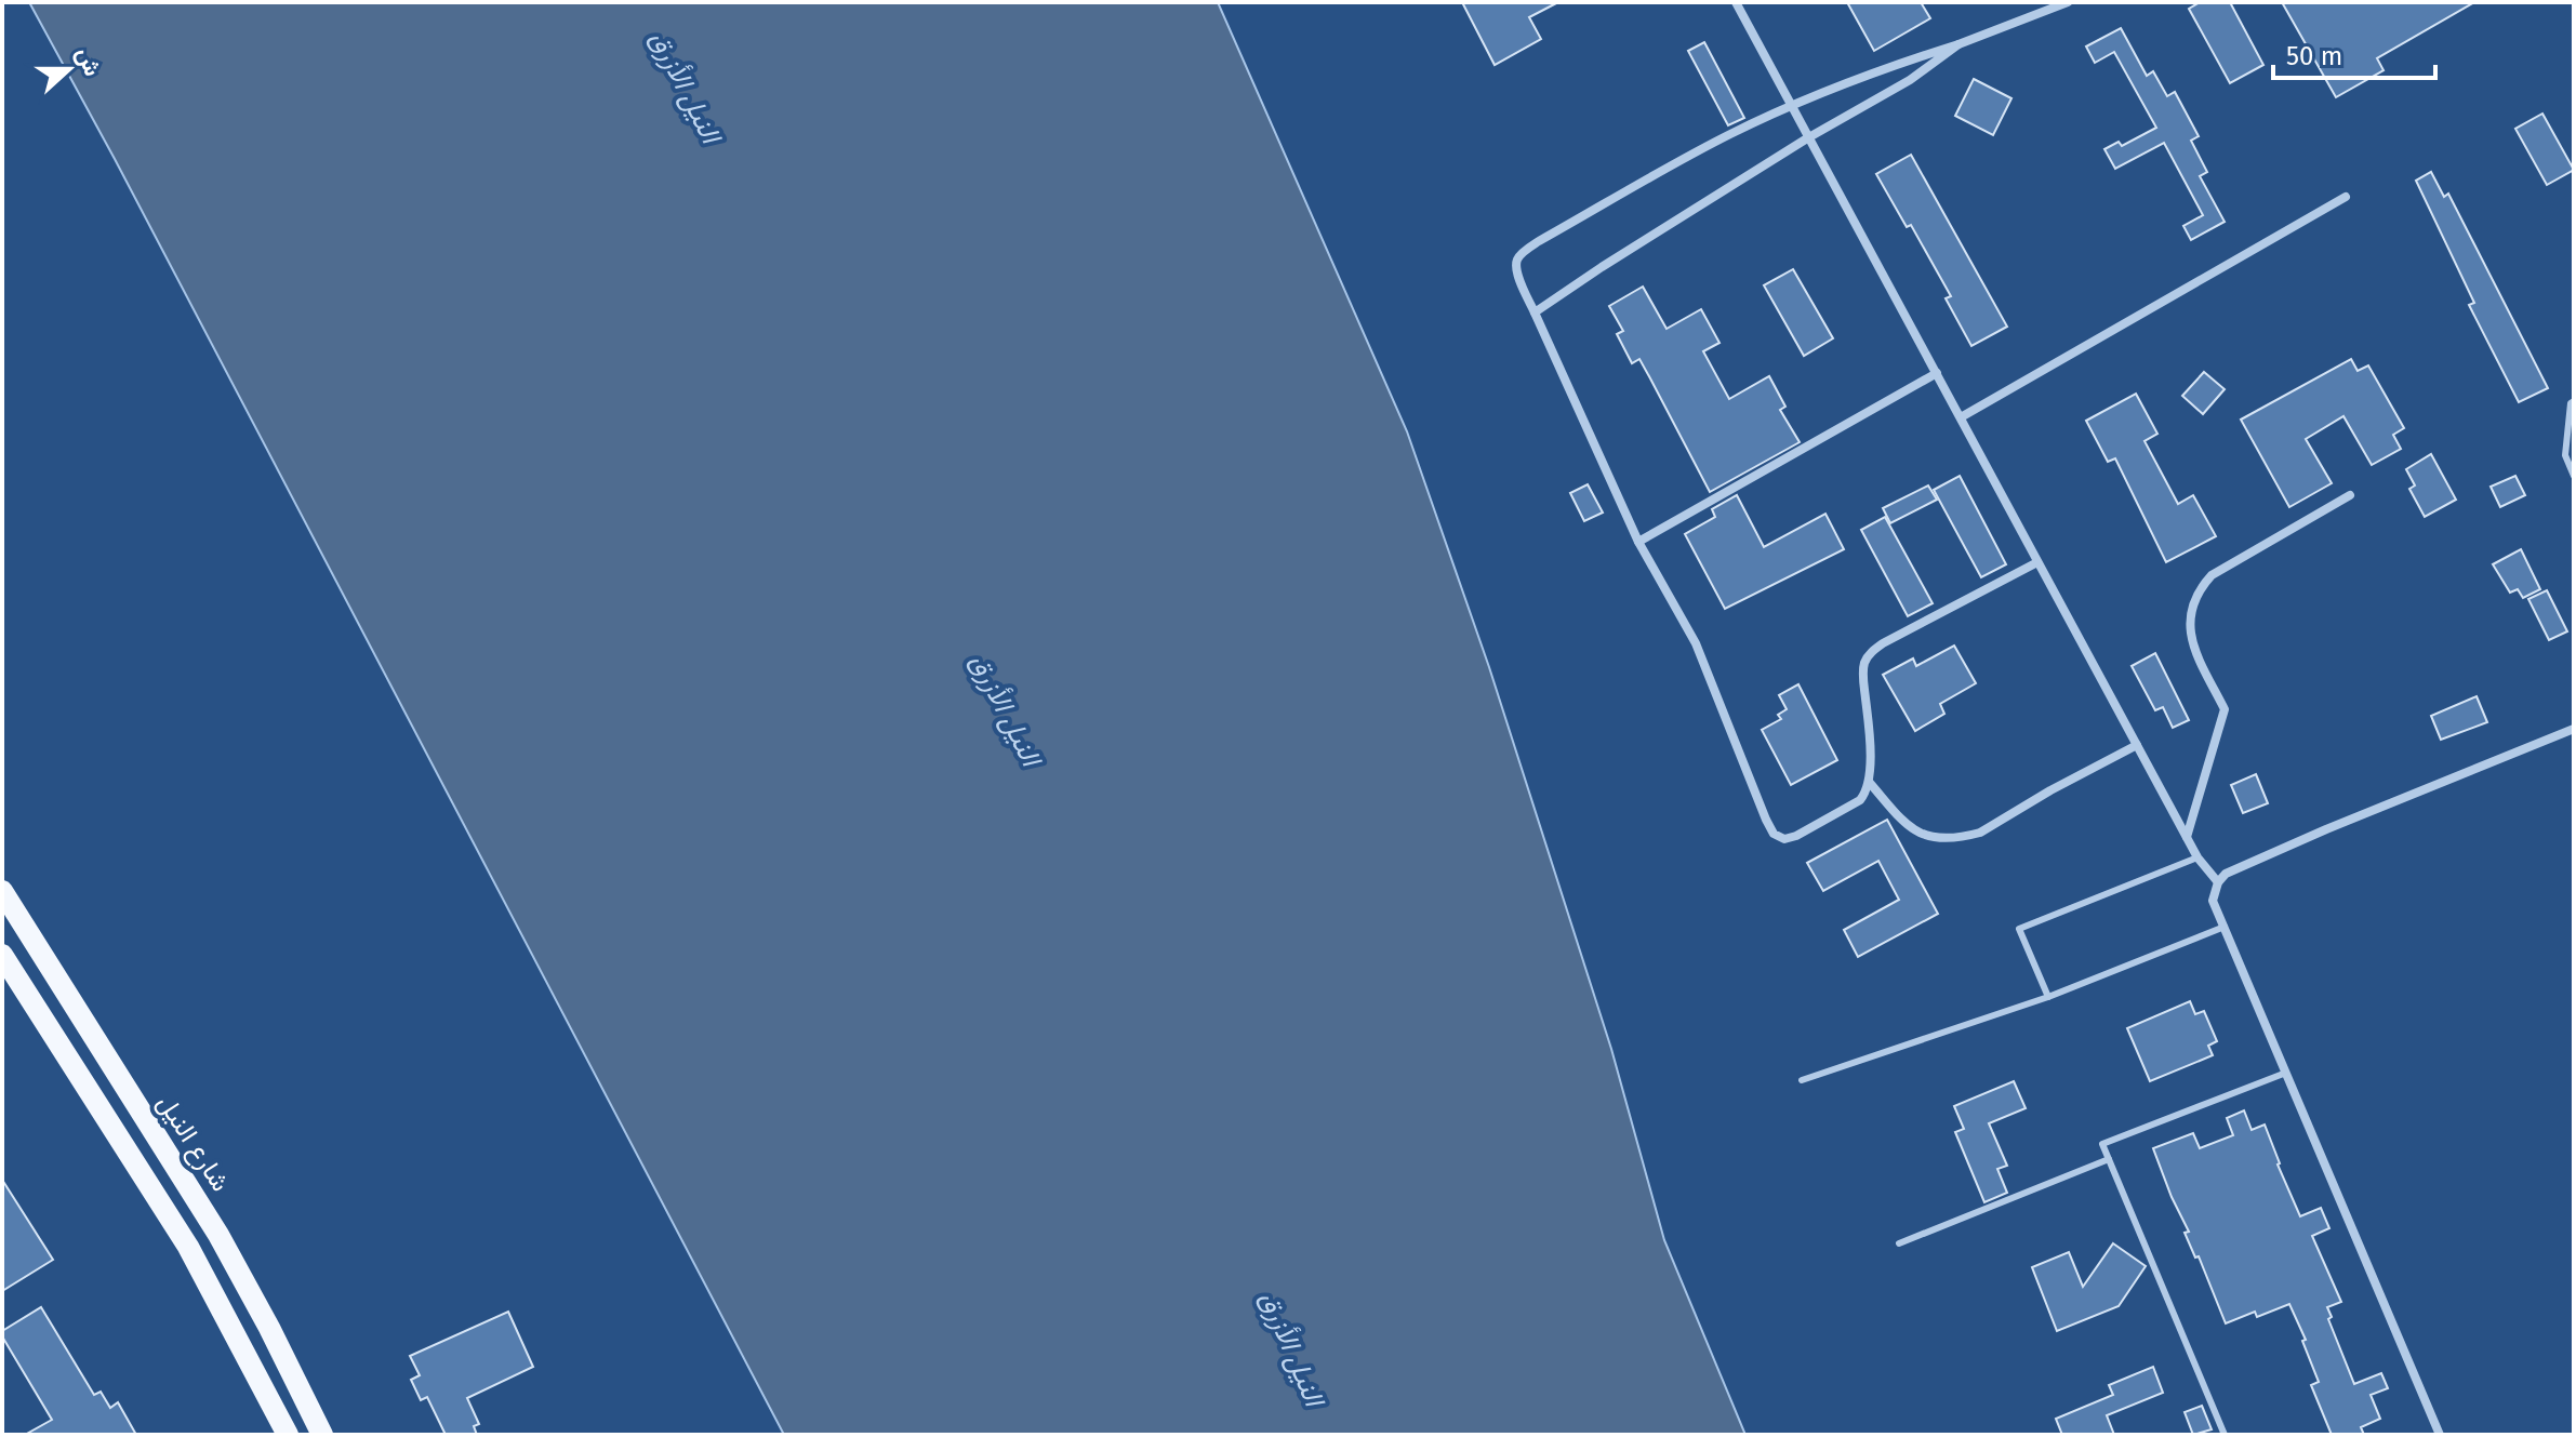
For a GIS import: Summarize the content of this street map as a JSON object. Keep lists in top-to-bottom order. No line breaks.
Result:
{"streets":{"main road":["شارع النيل"]},"water":["النيل الأزرق"],"scale_bar":"50 m","north":"right"}
